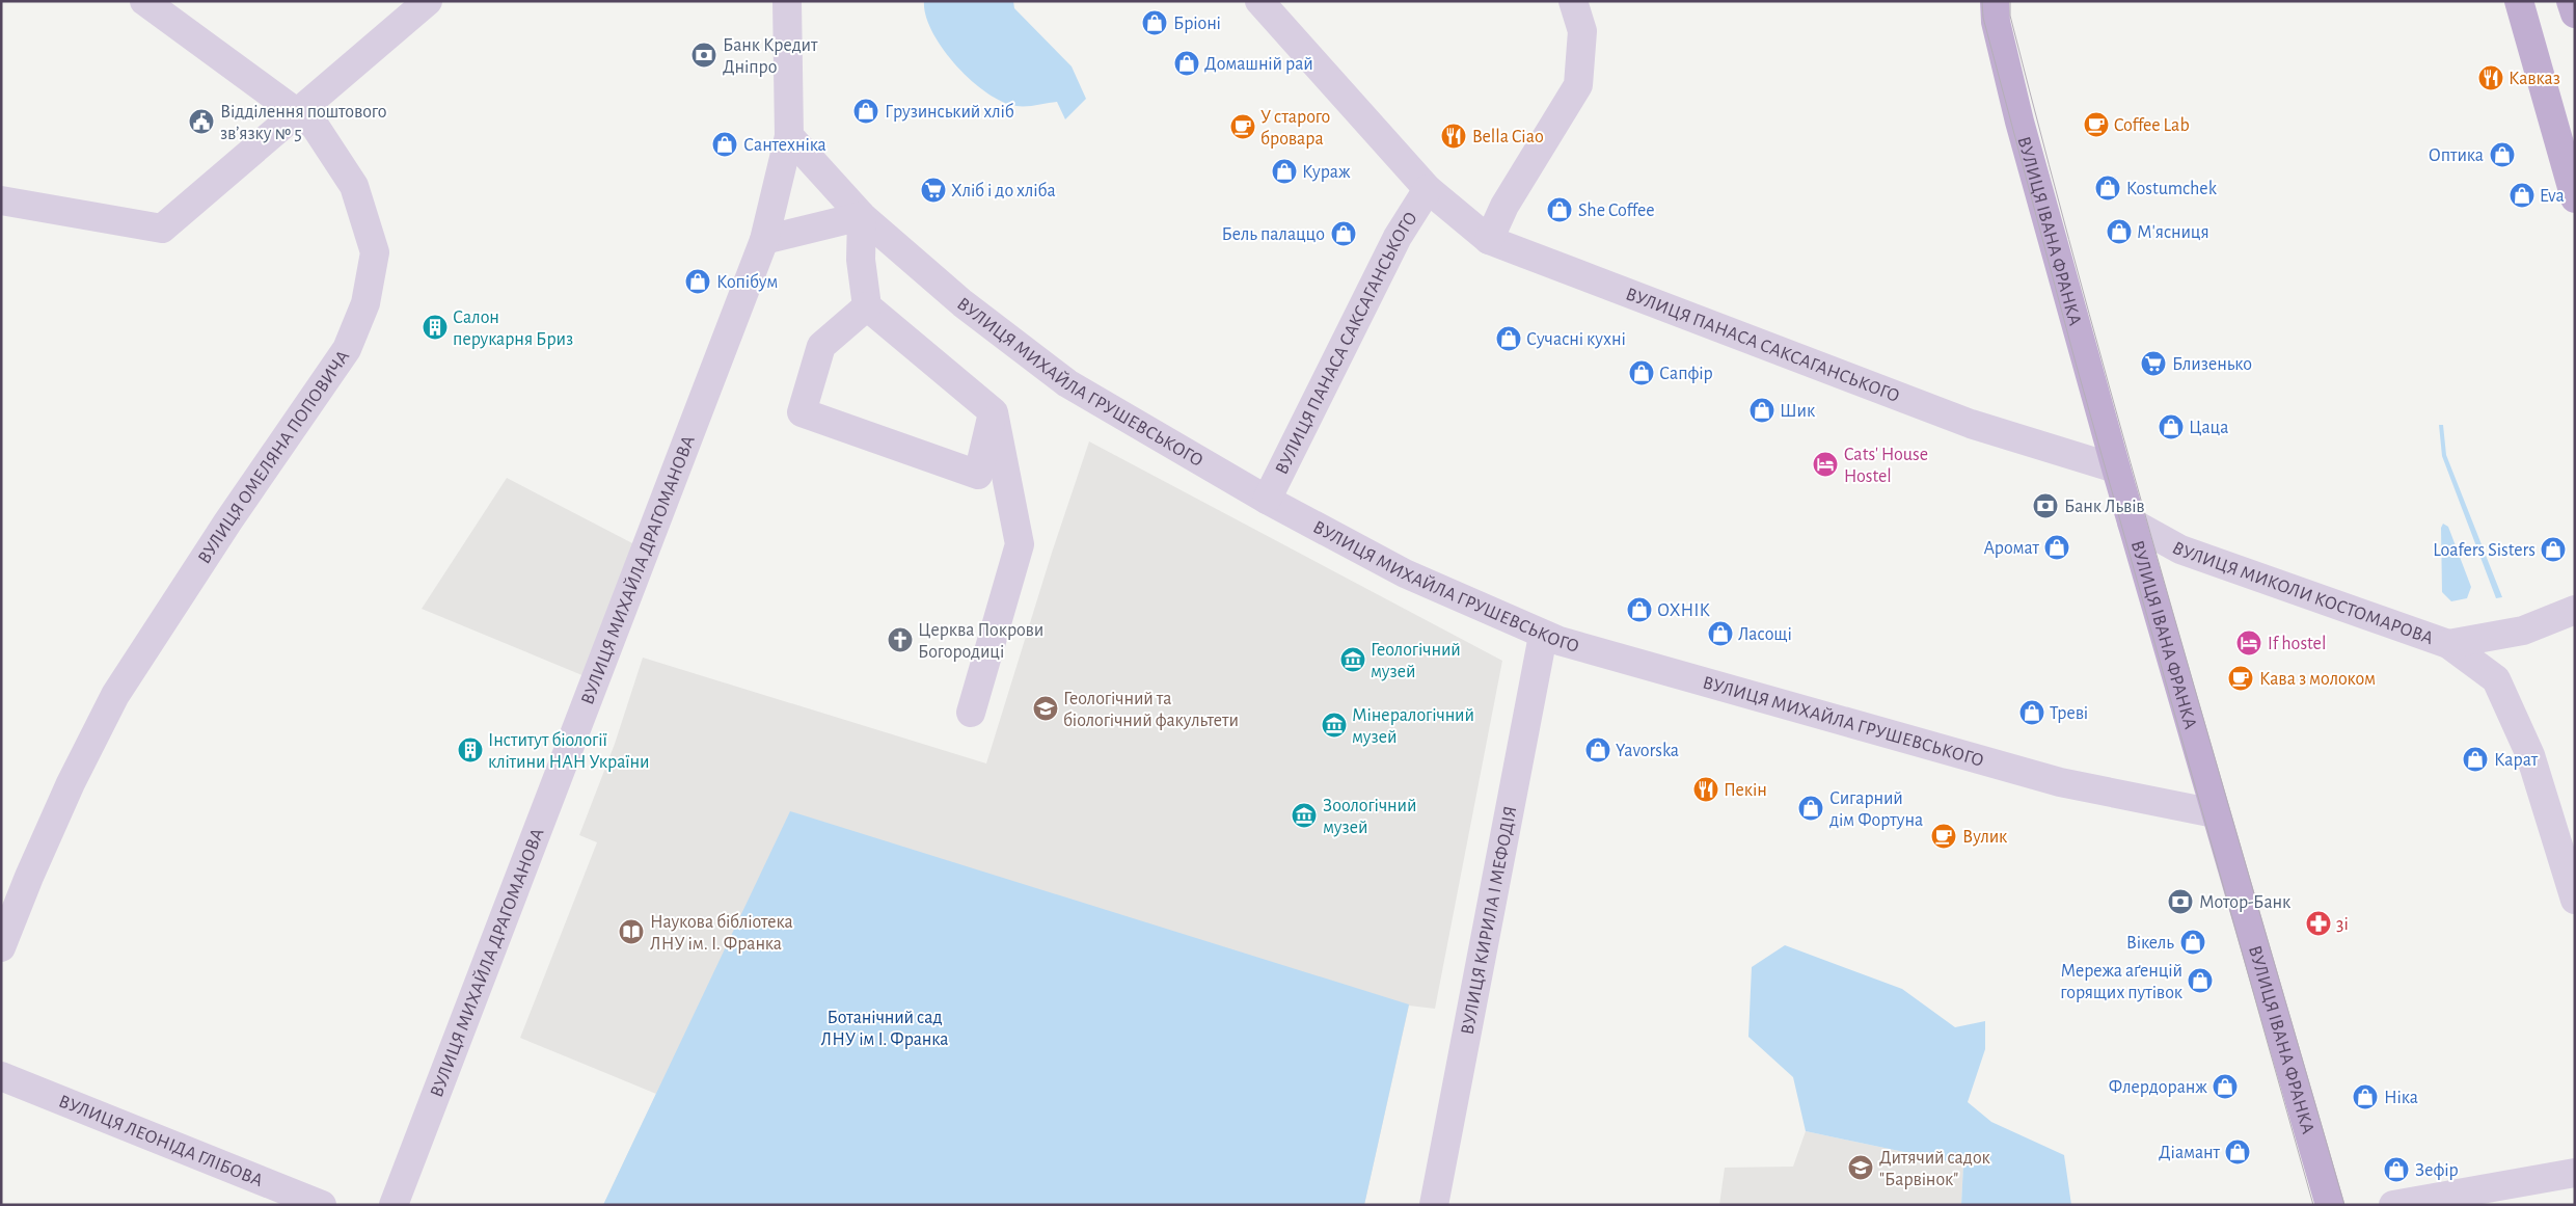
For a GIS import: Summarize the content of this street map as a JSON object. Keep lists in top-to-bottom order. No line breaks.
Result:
{"streets":{"main road":["ВУЛИЦЯ ІВАНА ФРАНКА"],"street":["ВУЛИЦЯ ПАНАСА САКСАГАНСЬКОГО","ВУЛИЦЯ МИХАЙЛА ГРУШЕВСЬКОГО","ВУЛИЦЯ ОМЕЛЯНА ПОПОВИЧА","ВУЛИЦЯ МИХАЙЛА ДРАГОМАНОВА","ВУЛИЦЯ МИКОЛИ КОСТОМАРОВА","ВУЛИЦЯ КИРИЛА І МЕФОДІЯ","ВУЛИЦЯ ЛЕОНІДА ГЛІБОВА"]},"crossings":[["ВУЛИЦЯ ІВАНА ФРАНКА","ВУЛИЦЯ ПАНАСА САКСАГАНСЬКОГО"],["ВУЛИЦЯ ІВАНА ФРАНКА","ВУЛИЦЯ МИХАЙЛА ГРУШЕВСЬКОГО"],["ВУЛИЦЯ ІВАНА ФРАНКА","ВУЛИЦЯ МИКОЛИ КОСТОМАРОВА"],["ВУЛИЦЯ ПАНАСА САКСАГАНСЬКОГО","ВУЛИЦЯ МИХАЙЛА ГРУШЕВСЬКОГО"],["ВУЛИЦЯ МИХАЙЛА ГРУШЕВСЬКОГО","ВУЛИЦЯ МИХАЙЛА ДРАГОМАНОВА"],["ВУЛИЦЯ МИХАЙЛА ГРУШЕВСЬКОГО","ВУЛИЦЯ КИРИЛА І МЕФОДІЯ"]],"parks":["Ботанічний сад ЛНУ ім І. Франка"],"places":{"shop":["Бріоні","Домашній рай","Грузинський хліб","Сантехніка","Оптика","Кураж","Kostumchek","Eva","She Coffee","М'ясниця","Бель палаццо","Копібум","Сучасні кухні","Сапфір","Шик","Цаца","Аромат","Loafers Sisters","ОХНІК","Ласощі","Треві","Yavorska","Карат","Сигарний дім Фортуна","Вікель","Мережа аґенцій горящих путівок","Флердоранж","Ніка","Діамант","Зефір"],"bank":["Банк Кредит Дніпро","Банк Львів","Мотор-Банк"],"restaurant":["Кавказ","Bella Ciao","Пекін"],"public building":["Відділення поштового зв’язку № 5"],"cafe":["Coffee Lab","У старого бровара","Кава з молоком","Вулик"],"supermarket":["Хліб і до хліба","Близенько"],"building":["Салон перукарня Бриз","Інститут біології клітини НАН України"],"hotel":["Cats' House Hostel","If hostel"],"church":["Церква Покрови Богородиці"],"museum":["Геологічний музей","Мінералогічний музей","Зоологічний музей"],"school or university":["Геологічний та біологічний факультети","Дитячий садок \"Барвінок\""],"pharmacy":["3і"],"library":["Наукова бібліотека ЛНУ ім. І. Франка"]}}
